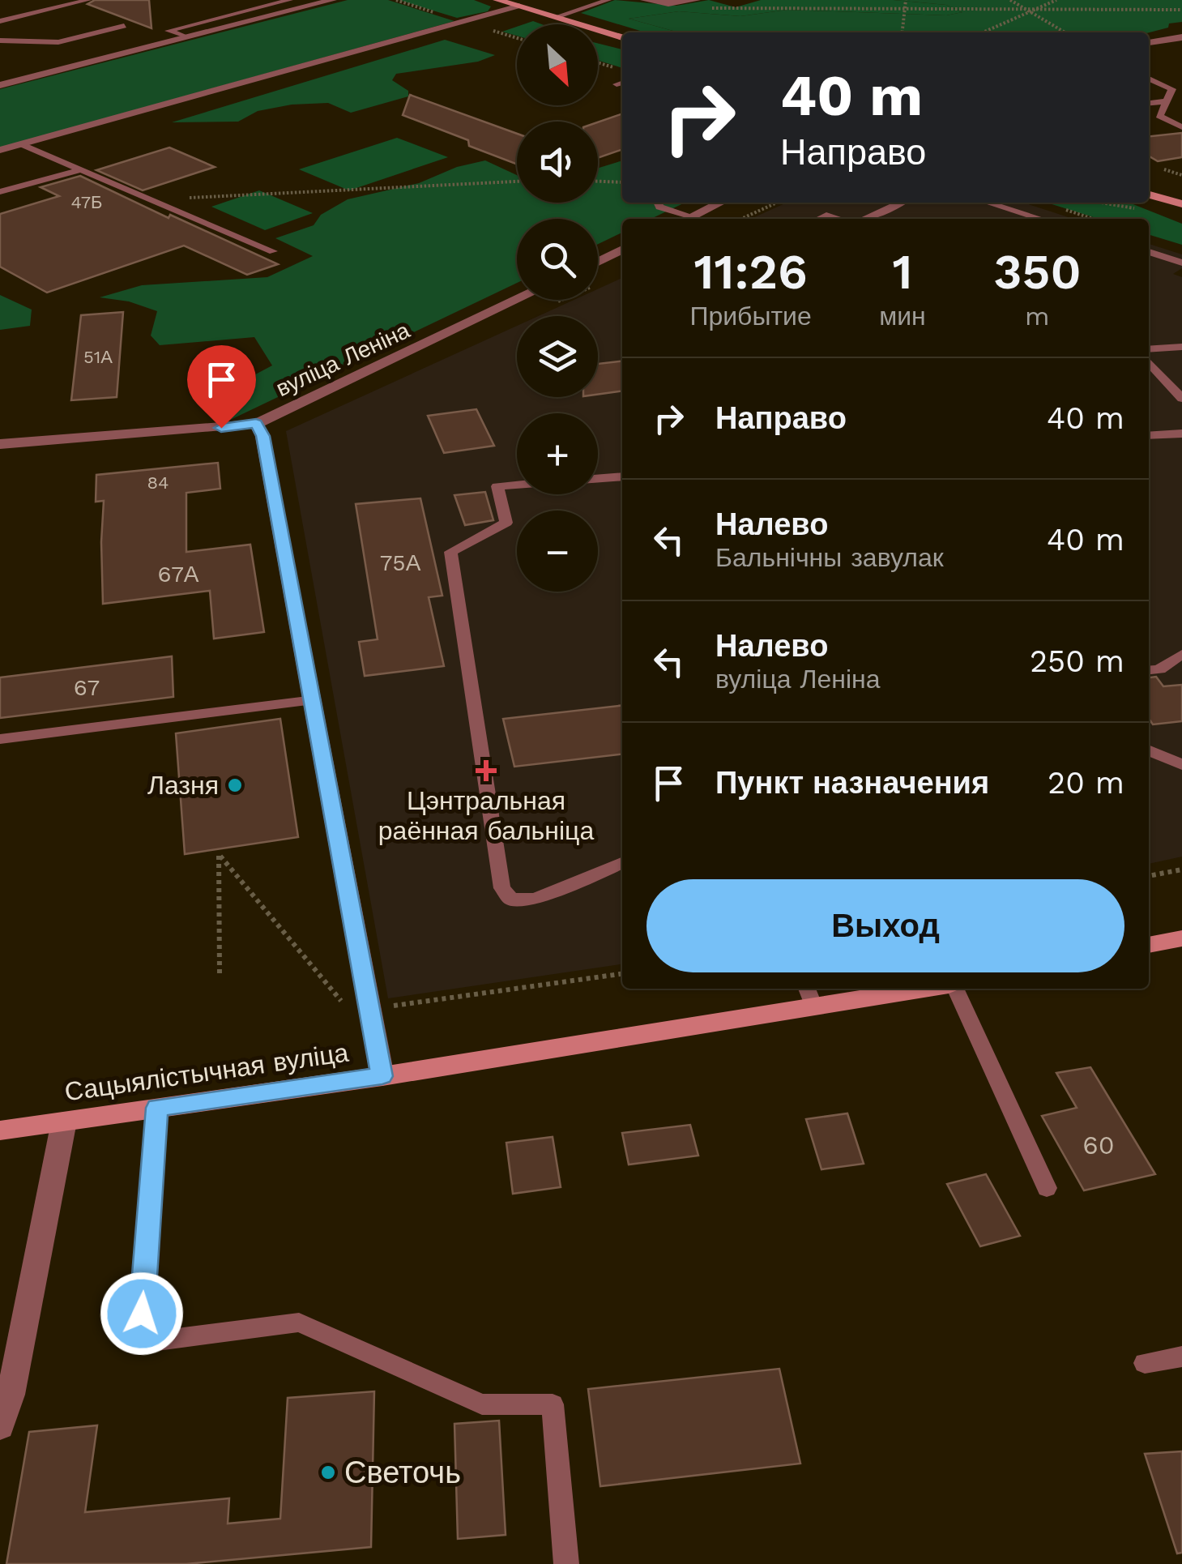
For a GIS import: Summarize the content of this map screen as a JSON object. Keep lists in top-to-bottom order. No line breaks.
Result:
{"streets":{"main road":["Сацыялістычная вуліца"],"street":["вуліца Леніна"]},"places":{"health":["Цэнтральная раённая бальніца"],"other":["Лазня","Светочь"]},"house_numbers":["47Б","51А","84","75А","67А","67","60"],"north":"bottom right","page":{"map_buttons":["+","−"],"turn":["40 m","Направо"],"eta":["11:26","Прибытие","1","мин","350","m"],"list":[{"name":"Направо","value":"40 m"},{"name":"Налево","note":"Бальнічны завулак","value":"40 m"},{"name":"Налево","note":"вуліца Леніна","value":"250 m"},{"name":"Пункт назначения","value":"20 m"}],"buttons":"Выход"}}
